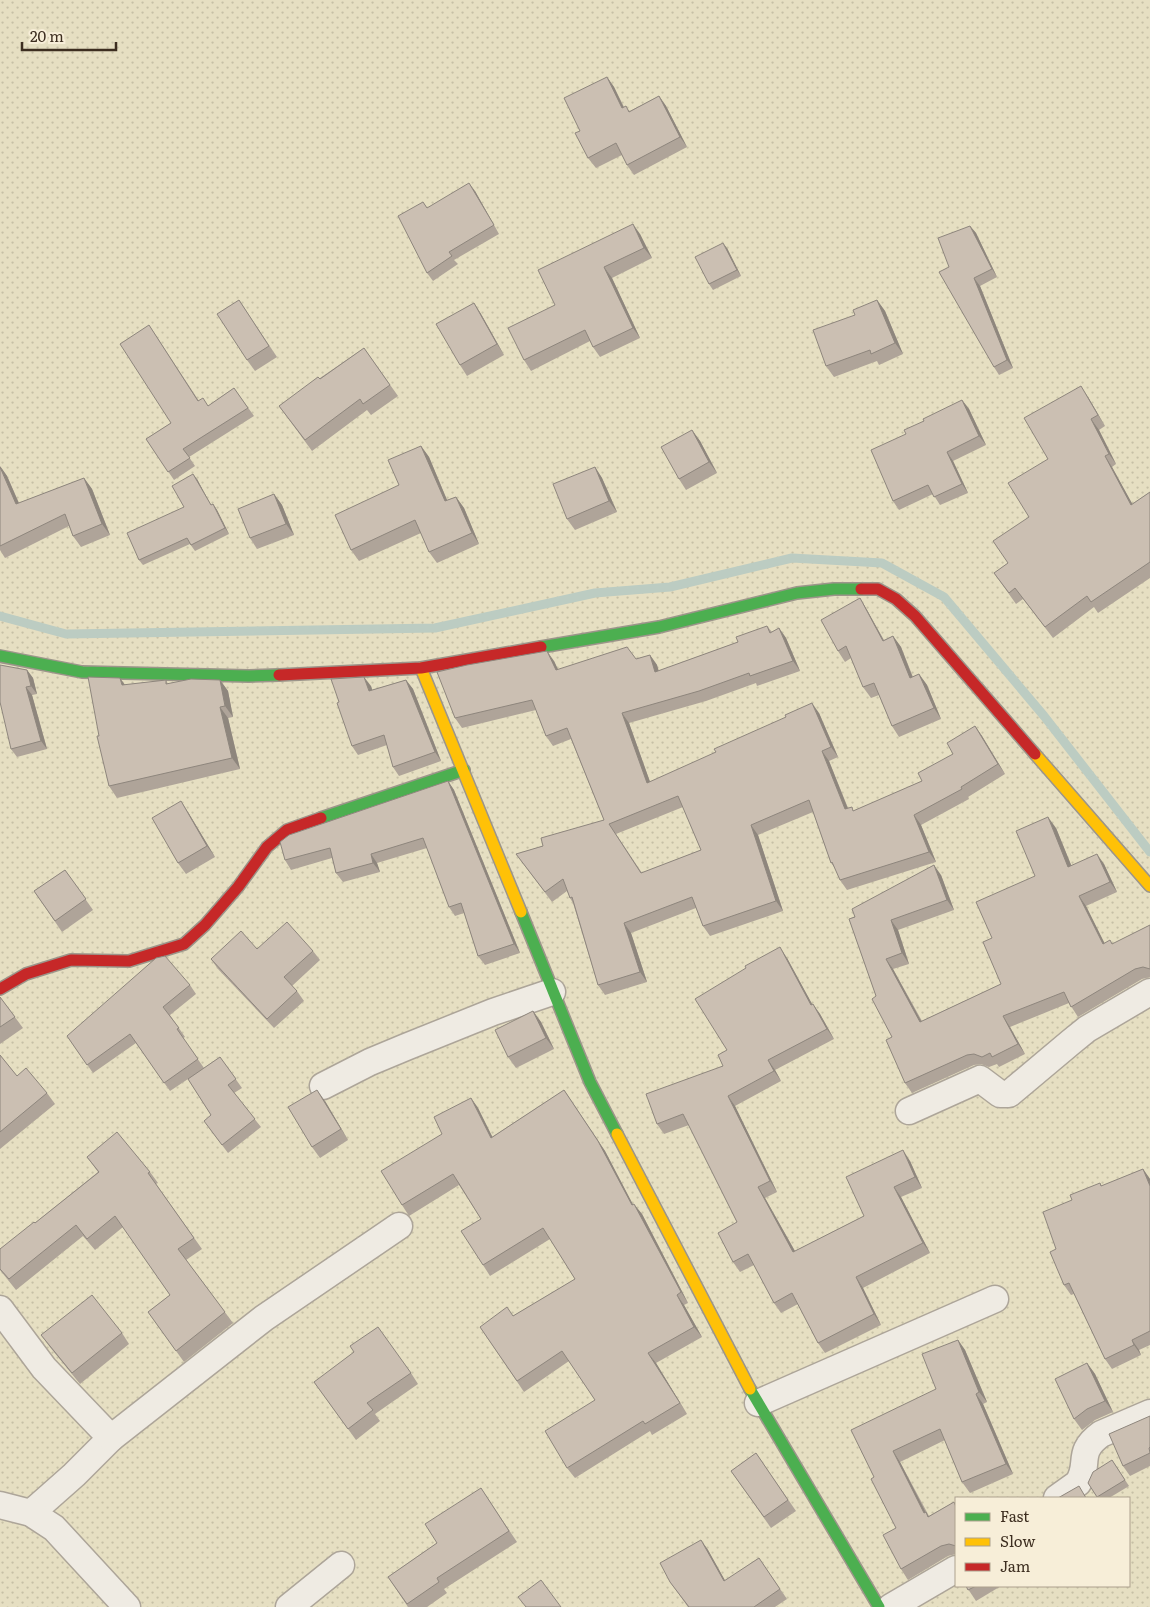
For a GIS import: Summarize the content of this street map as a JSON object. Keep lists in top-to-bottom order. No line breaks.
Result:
{"legend":["Fast","Slow","Jam"],"scale_bar":"20 m"}
